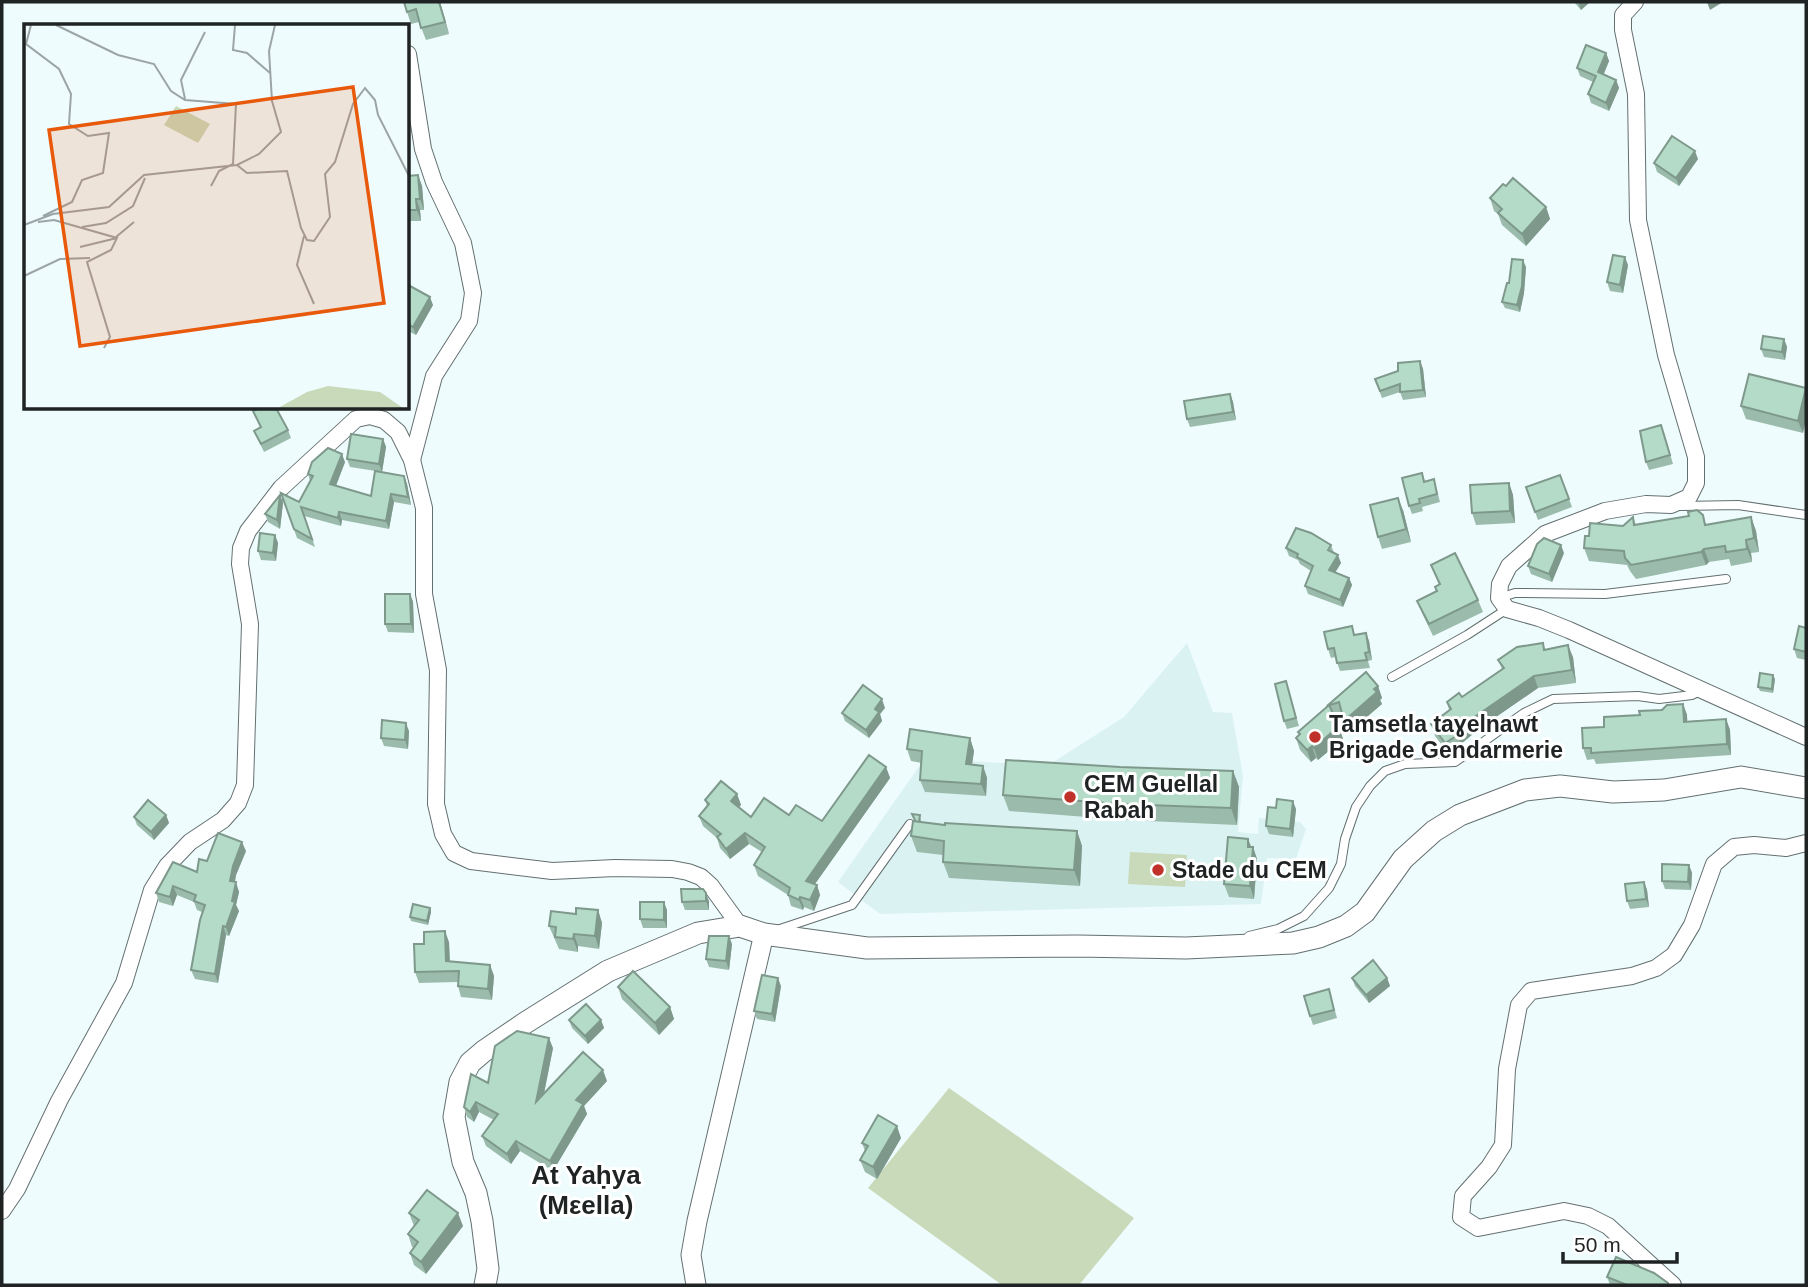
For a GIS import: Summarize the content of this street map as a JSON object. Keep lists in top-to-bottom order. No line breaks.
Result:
{"districts":["At Yaḥya (Mεella)"],"places":["Tamsetla taɣelnawt Brigade Gendarmerie","CEM Guellal Rabah","Stade du CEM"],"scale_bar":"50 m"}
